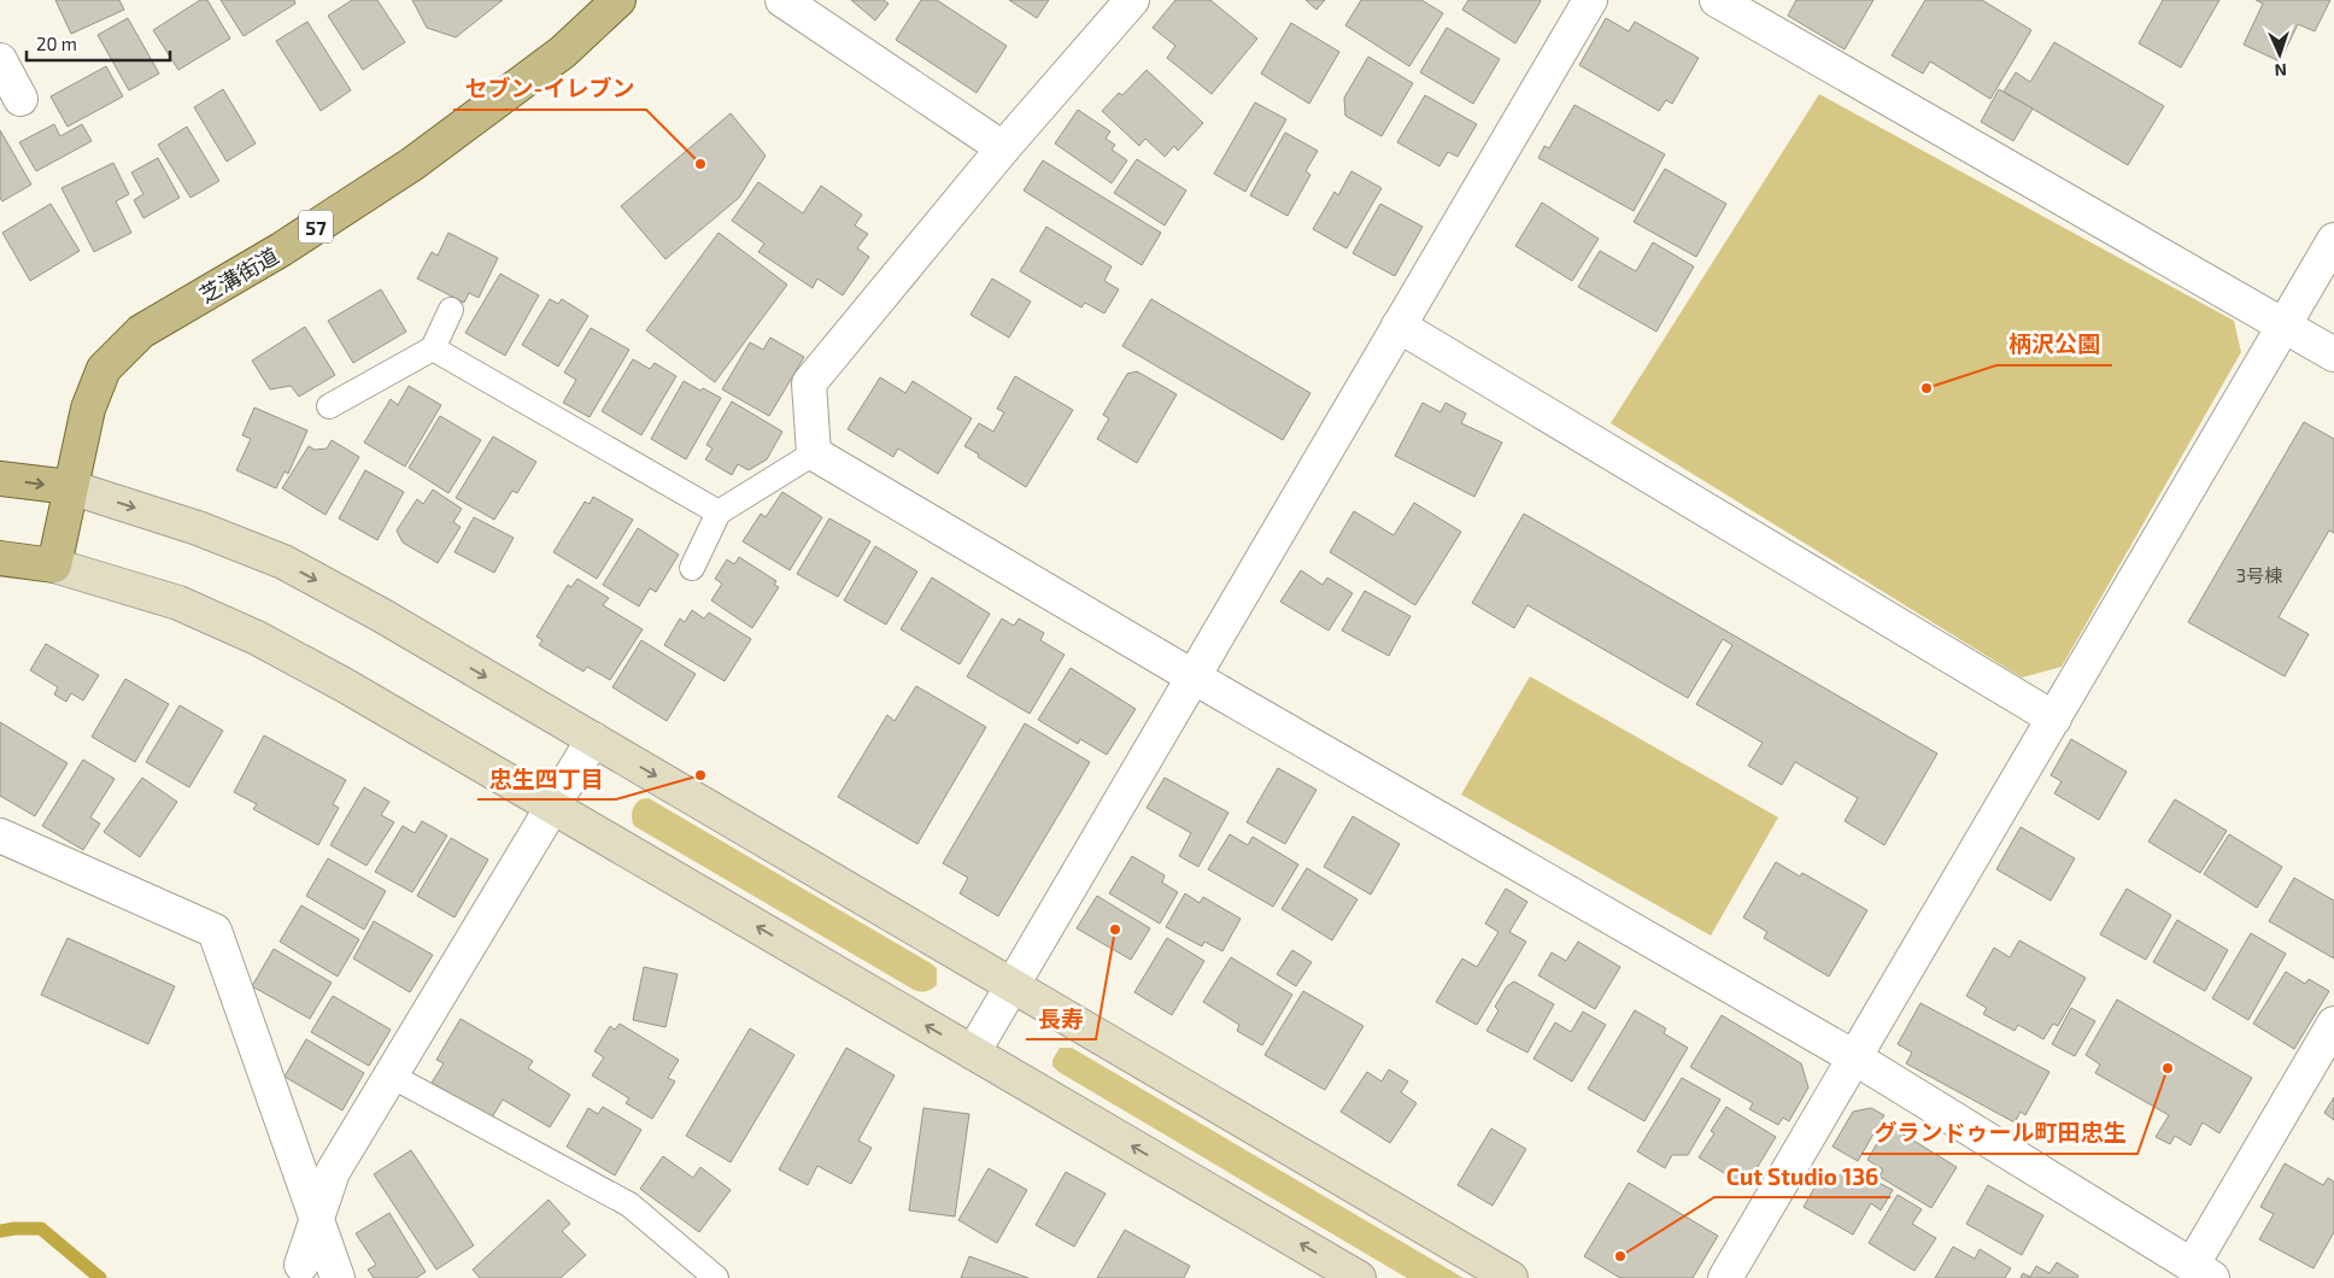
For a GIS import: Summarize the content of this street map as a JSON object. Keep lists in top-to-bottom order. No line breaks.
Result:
{"streets":{"main road":["57","芝溝街道"]},"places":["セブン-イレブン","柄沢公園","忠生四丁目","長寿","グランドゥール町田忠生","Cut Studio 136"],"house_numbers":["3号棟"],"scale_bar":"20 m","north":"bottom"}
